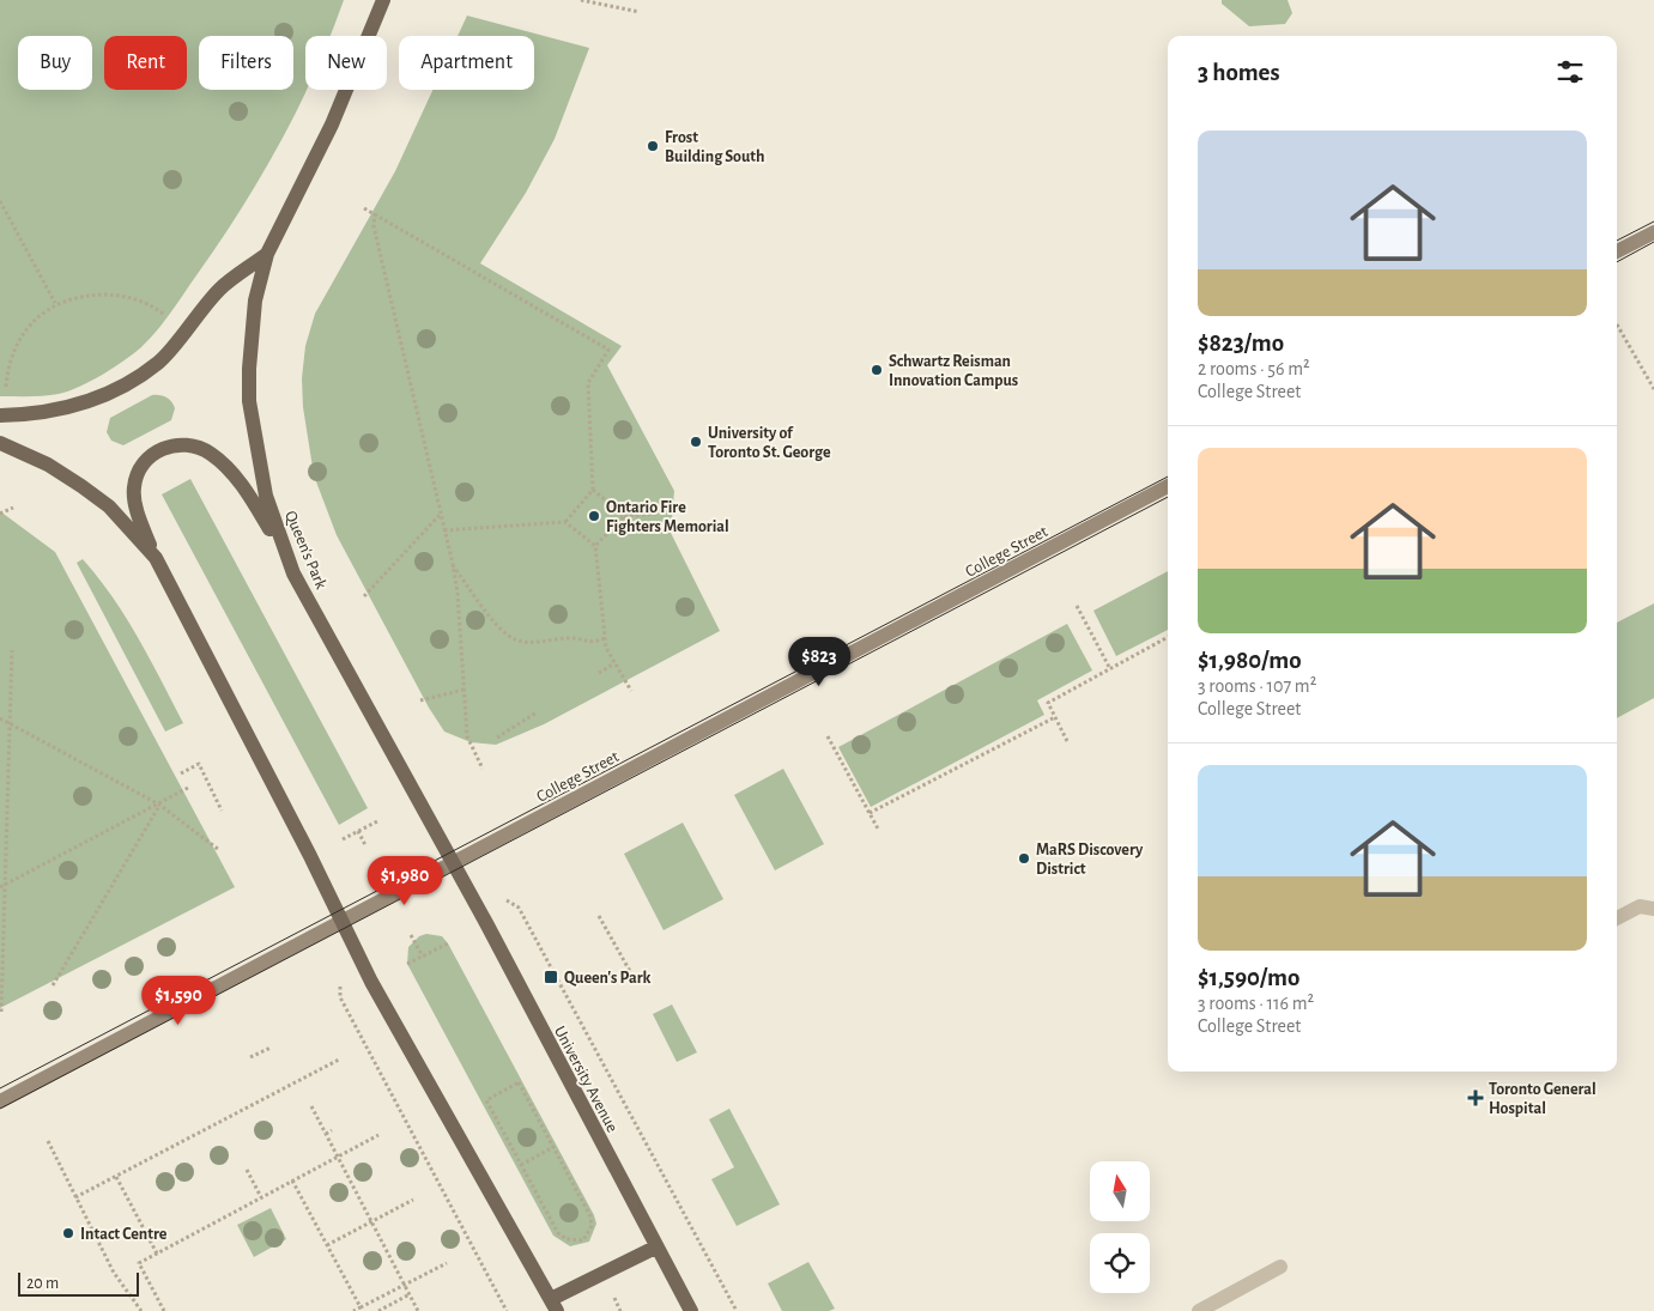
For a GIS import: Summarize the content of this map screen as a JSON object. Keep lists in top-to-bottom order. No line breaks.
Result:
{"streets":{"main road":["Queen's Park","College Street","University Avenue"]},"crossings":[["Queen's Park","College Street"],["Queen's Park","University Avenue"],["College Street","University Avenue"]],"places":{"other":["Frost Building South","Schwartz Reisman Innovation Campus","University of Toronto St. George","Ontario Fire Fighters Memorial","MaRS Discovery District","Intact Centre"],"transit":["Queen's Park"],"health":["Toronto General Hospital"]},"scale_bar":"20 m","north":"top","page":{"chip":["Buy","Rent","Filters","New","Apartment"],"heading":"3 homes","list":[{"name":"$823/mo","note":"2 rooms · 56 m² · College Street"},{"name":"$1,980/mo","note":"3 rooms · 107 m² · College Street"},{"name":"$1,590/mo","note":"3 rooms · 116 m² · College Street"}],"price":["$823","$1,980","$1,590"],"scale":"20 m"}}
